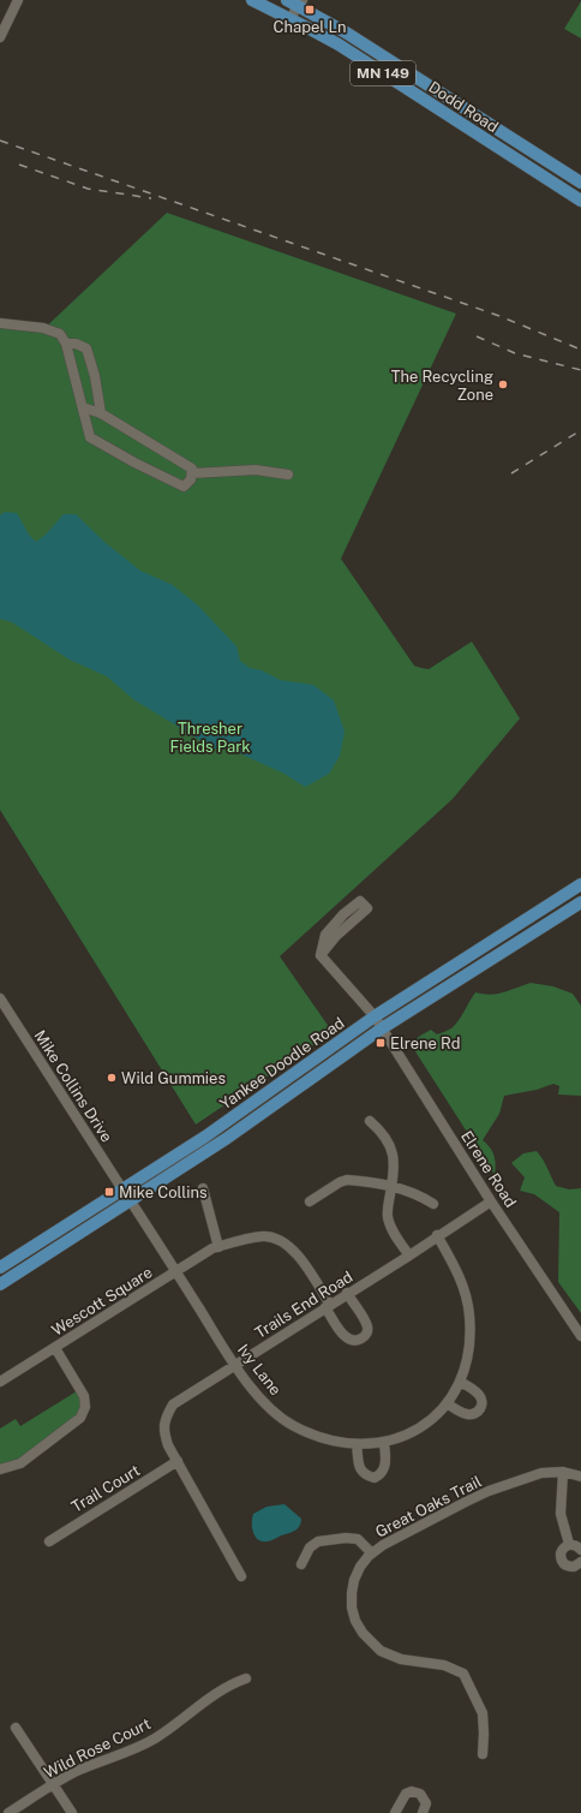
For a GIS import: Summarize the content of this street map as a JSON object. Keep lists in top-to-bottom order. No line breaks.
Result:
{"streets":{"main road":["MN 149","Dodd Road","Yankee Doodle Road"],"street":["Mike Collins Drive","Elrene Road","Wescott Square","Trails End Road","Ivy Lane","Trail Court","Great Oaks Trail","Wild Rose Court"]},"crossings":[["Yankee Doodle Road","Mike Collins Drive"],["Yankee Doodle Road","Elrene Road"],["Yankee Doodle Road","Ivy Lane"],["Elrene Road","Trails End Road"],["Wescott Square","Trails End Road"],["Wescott Square","Ivy Lane"],["Trails End Road","Ivy Lane"],["Trails End Road","Trail Court"]],"parks":["Thresher Fields Park"],"places":{"transit":["Chapel Ln","Elrene Rd","Mike Collins"],"other":["The Recycling Zone","Wild Gummies"]}}
